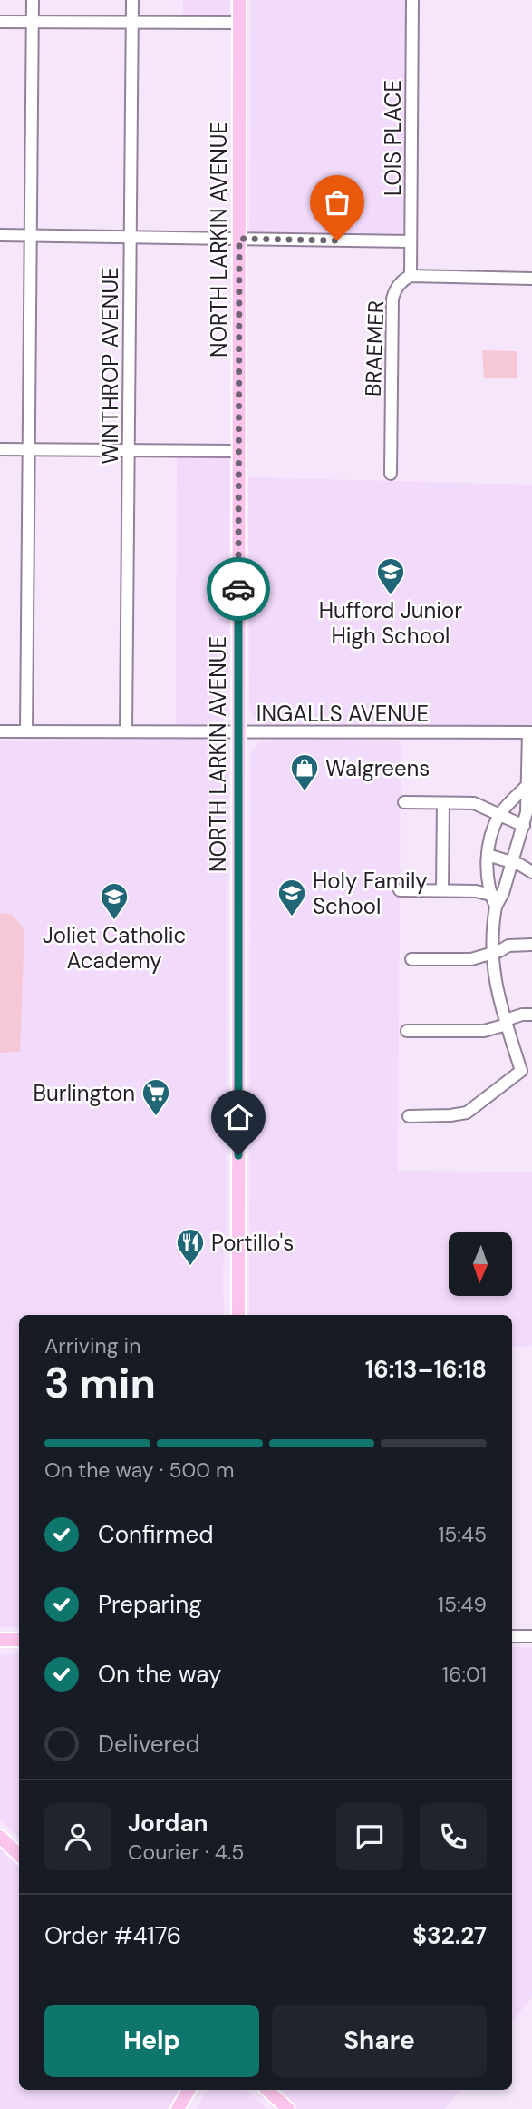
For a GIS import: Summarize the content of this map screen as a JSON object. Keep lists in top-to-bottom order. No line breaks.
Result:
{"streets":{"main road":["NORTH LARKIN AVENUE"],"street":["LOIS PLACE","BRAEMER","WINTHROP AVENUE","INGALLS AVENUE"]},"crossings":[["LOIS PLACE","BRAEMER"],["NORTH LARKIN AVENUE","INGALLS AVENUE"],["WINTHROP AVENUE","INGALLS AVENUE"]],"places":{"school or university":["Hufford Junior High School","Holy Family School","Joliet Catholic Academy"],"shop":["Walgreens"],"supermarket":["Burlington"],"restaurant":["Portillo's"]},"north":"bottom","page":{"heading":["3 min","Arriving in","16:13–16:18"],"panel":["Jordan","Courier · 4.5","Order #4176","$32.27"],"bar":"On the way · 500 m","list":[["Confirmed","15:45"],["Preparing","15:49"],["On the way","16:01"],"Delivered"],"buttons":["Help","Share"]}}
